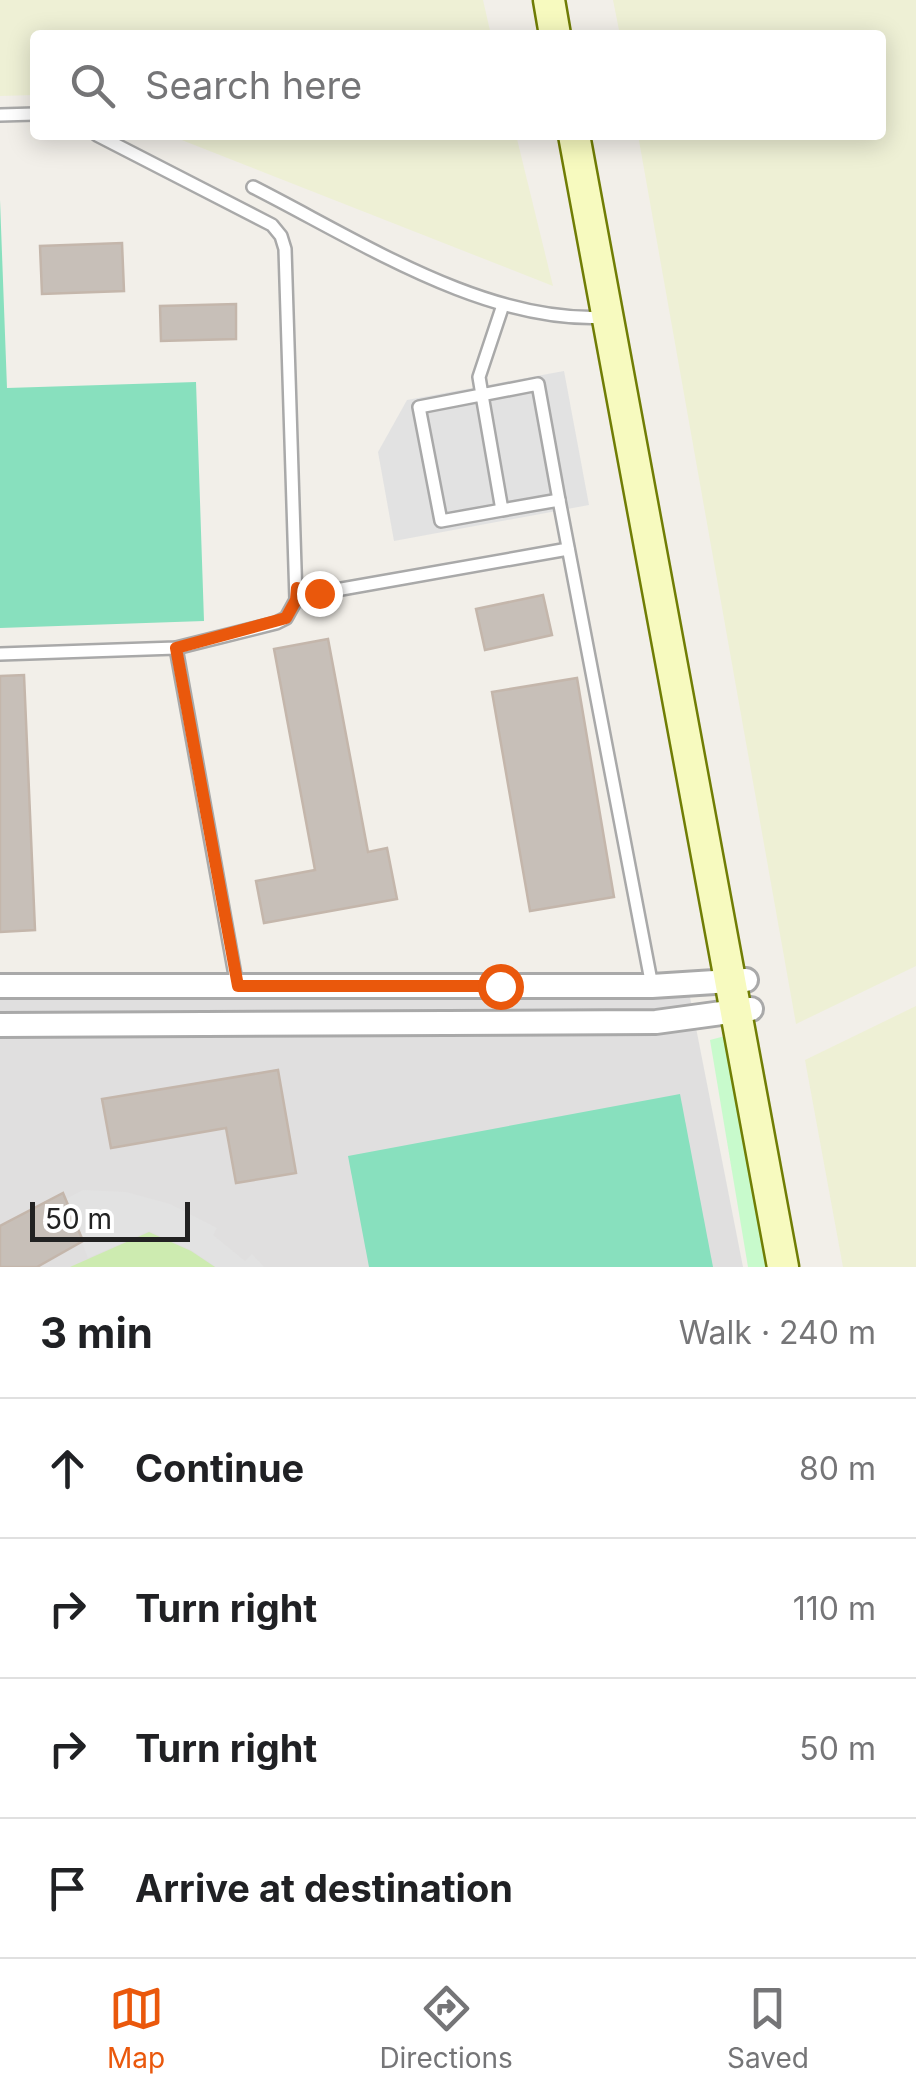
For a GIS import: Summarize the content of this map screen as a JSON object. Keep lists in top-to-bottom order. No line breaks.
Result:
{"scale_bar":"50 m","page":{"search":"Search here","scale":"50 m","heading":["3 min","Walk · 240 m"],"list":[["Continue","80 m"],["Turn right","110 m"],["Turn right","50 m"],"Arrive at destination"],"nav":["Map","Directions","Saved"]}}
